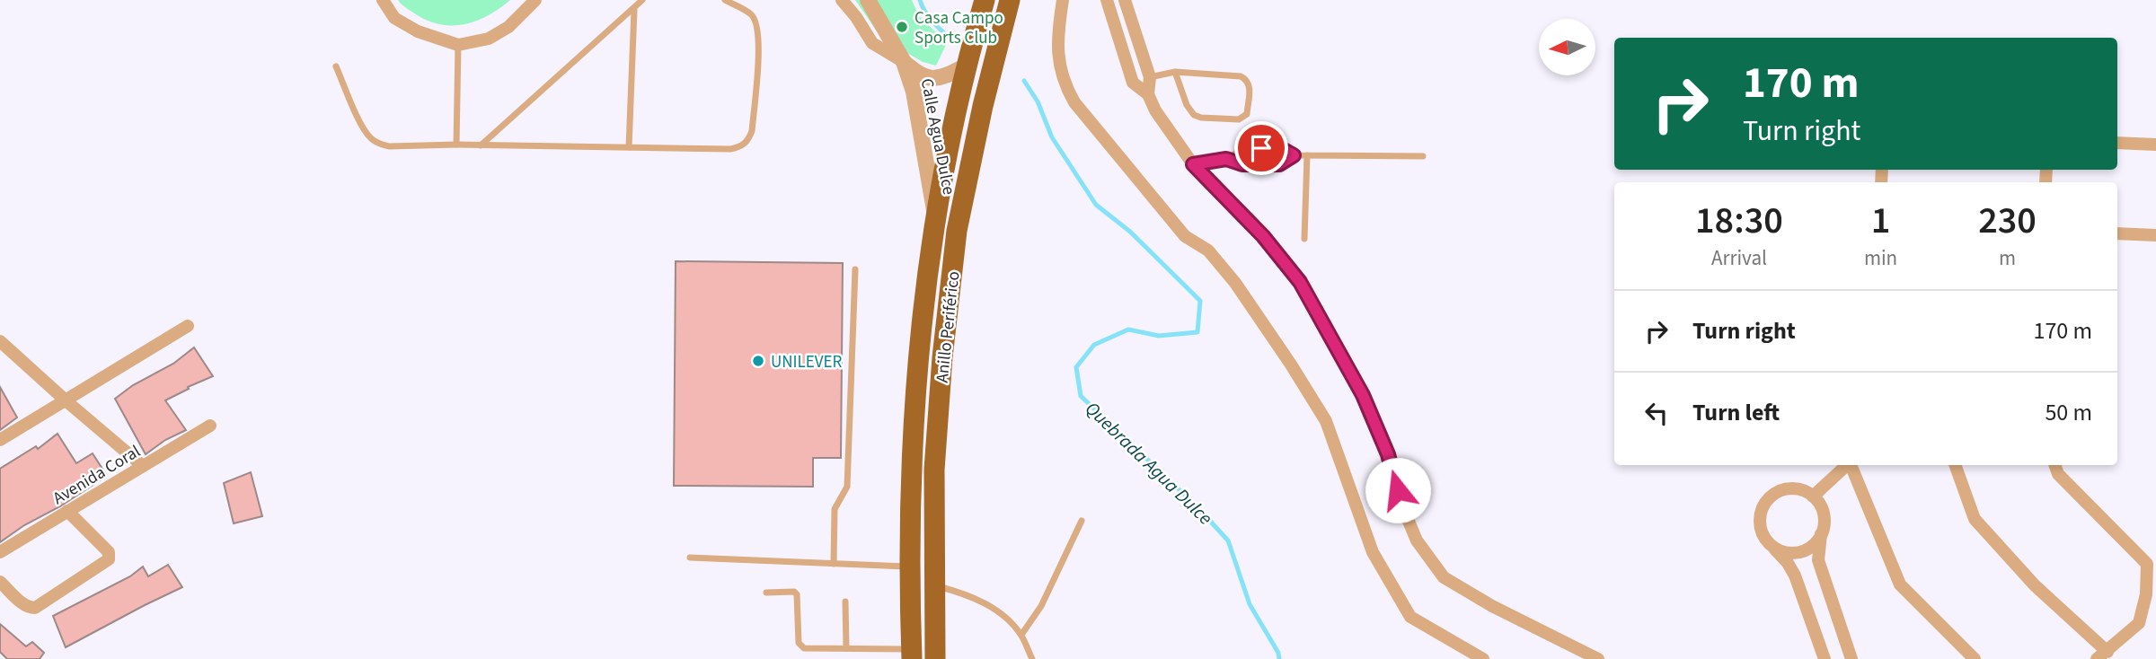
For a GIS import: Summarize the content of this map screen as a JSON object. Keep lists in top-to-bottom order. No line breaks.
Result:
{"streets":{"highway":["Anillo Periférico"],"street":["Calle Agua Dulce","Avenida Coral"]},"crossings":[["Calle Agua Dulce","Anillo Periférico"]],"water":["Quebrada Agua Dulce"],"places":["Casa Campo Sports Club","UNILEVER"],"north":"left","page":{"turn":["170 m","Turn right"],"eta":["18:30","Arrival","1","min","230","m"],"list":[{"name":"Turn right","value":"170 m"},{"name":"Turn left","value":"50 m"}]}}
